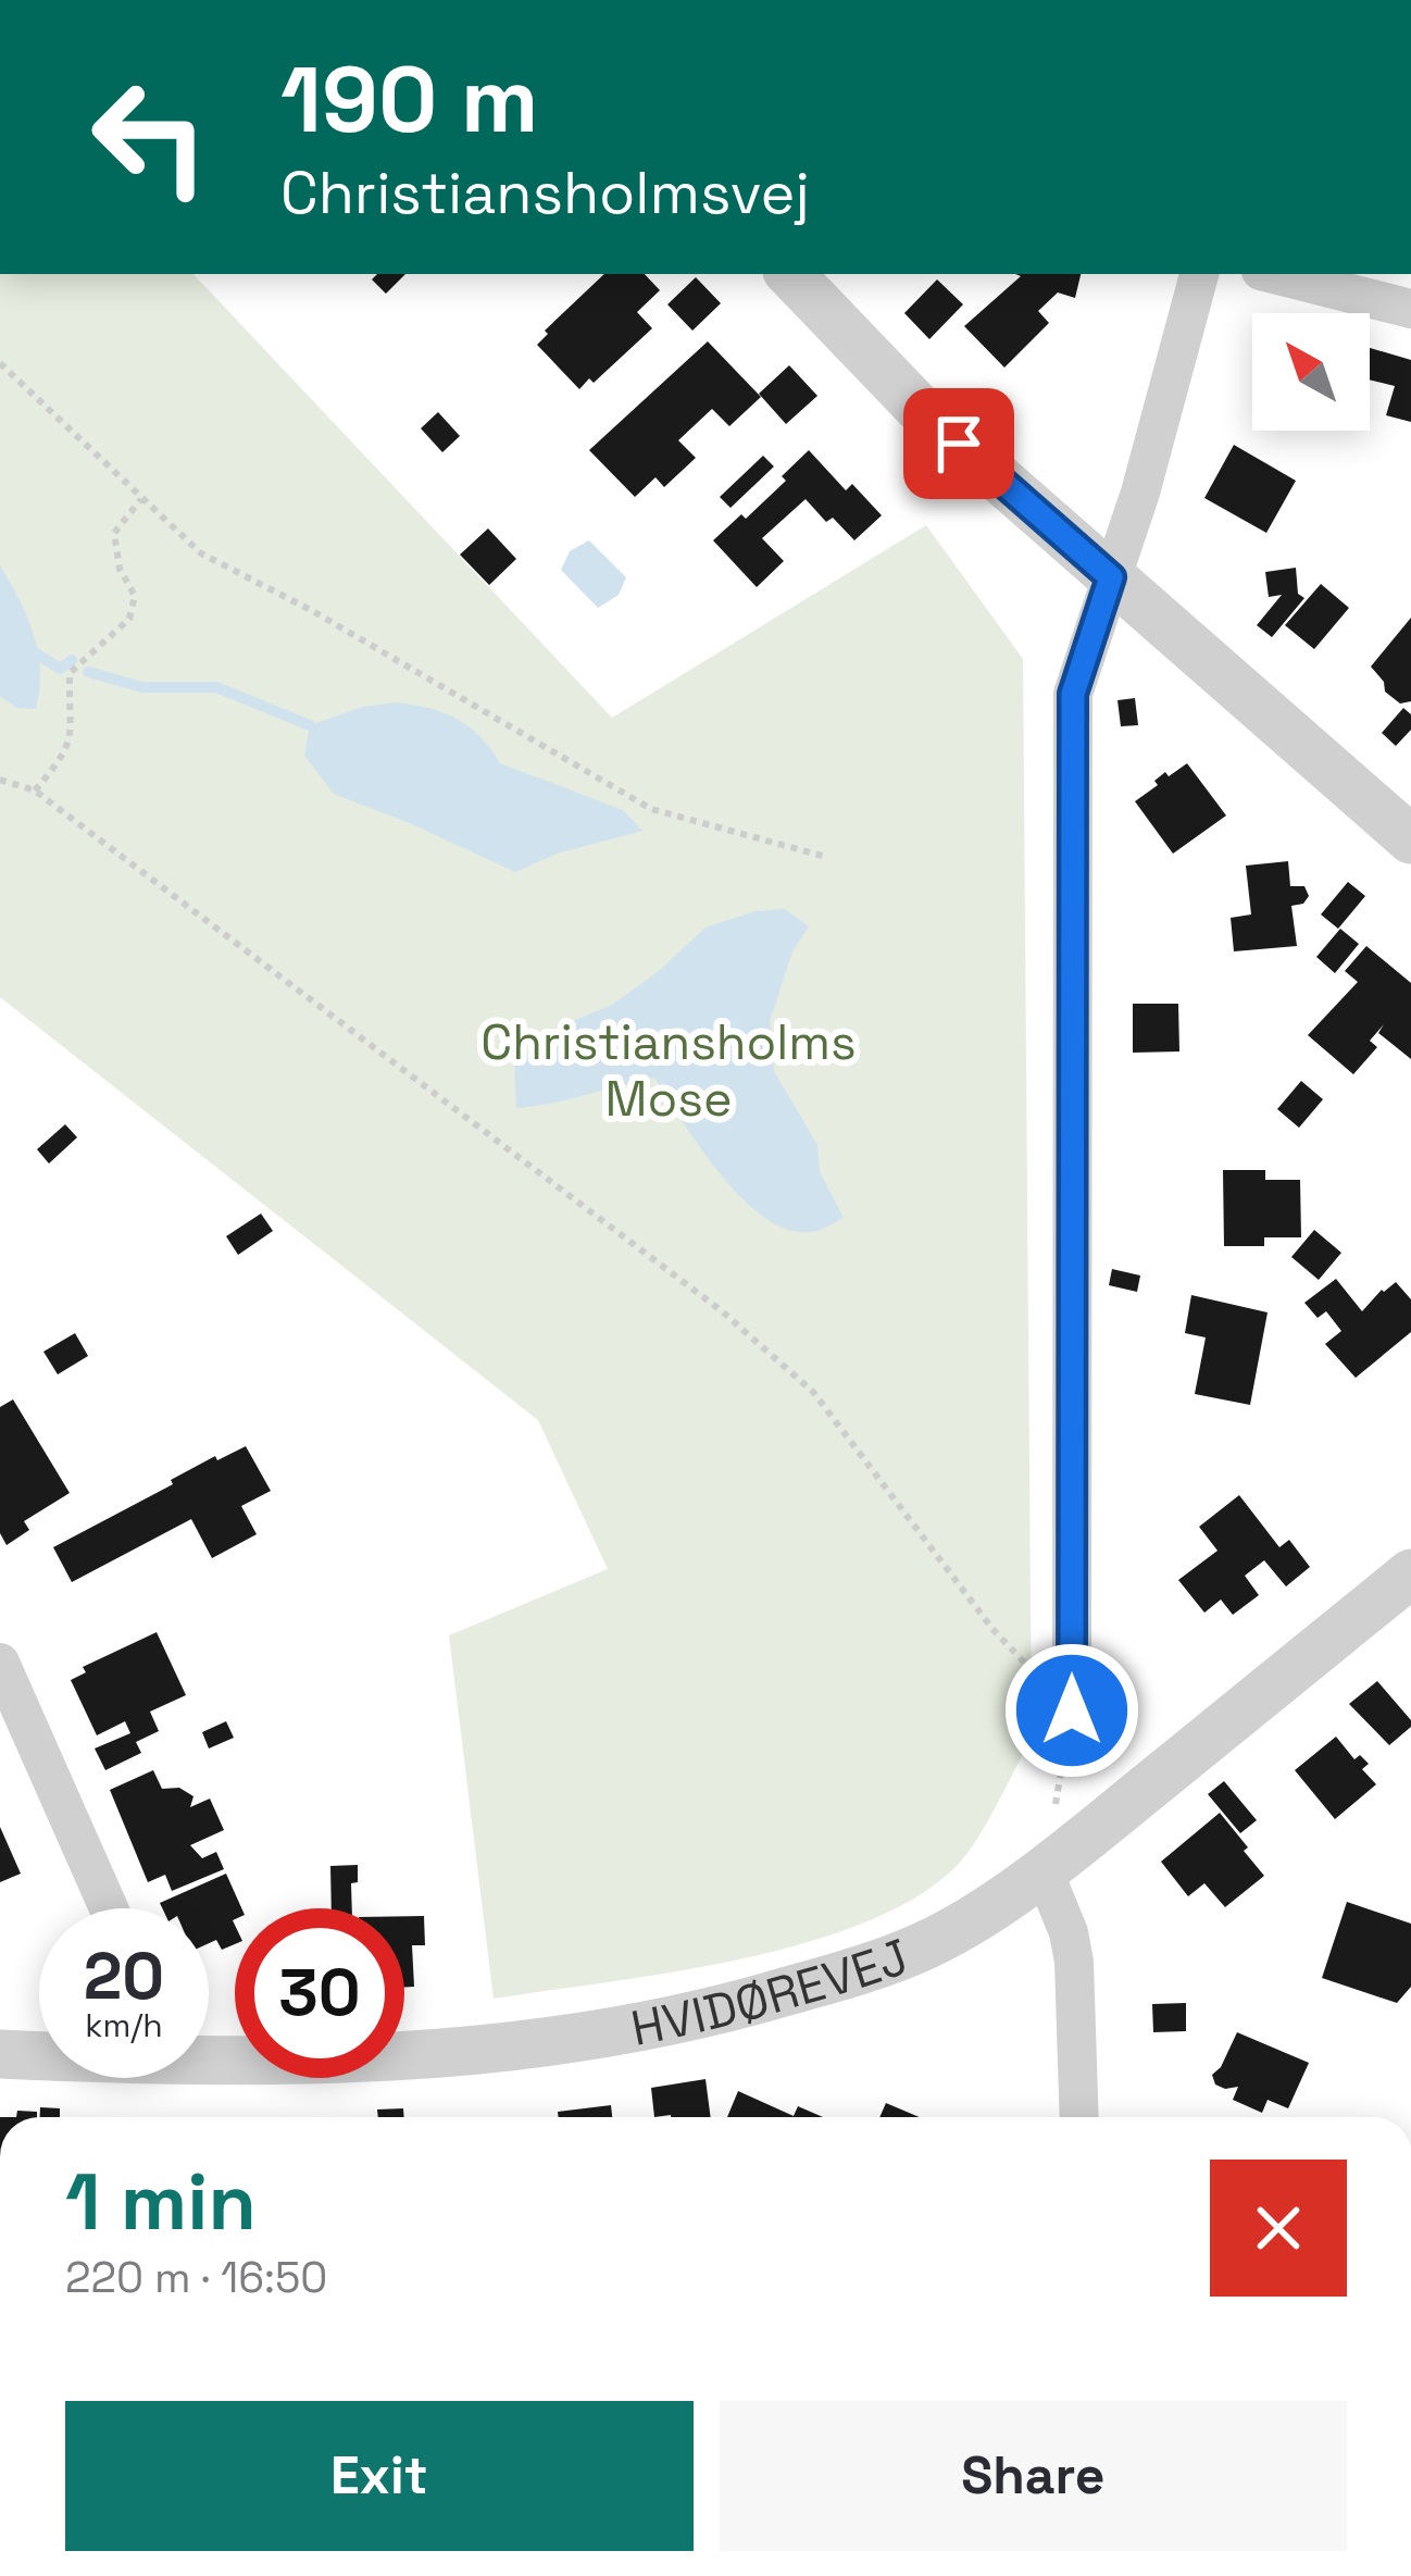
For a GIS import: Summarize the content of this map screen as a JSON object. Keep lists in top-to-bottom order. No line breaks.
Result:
{"streets":{"street":["HVIDØREVEJ"]},"parks":["Christiansholms Mose"],"north":"top left","page":{"turn":["190 m","Christiansholmsvej"],"speed":"20 km/h","limit":"30","heading":["1 min","220 m · 16:50"],"buttons":["Exit","Share"]}}
